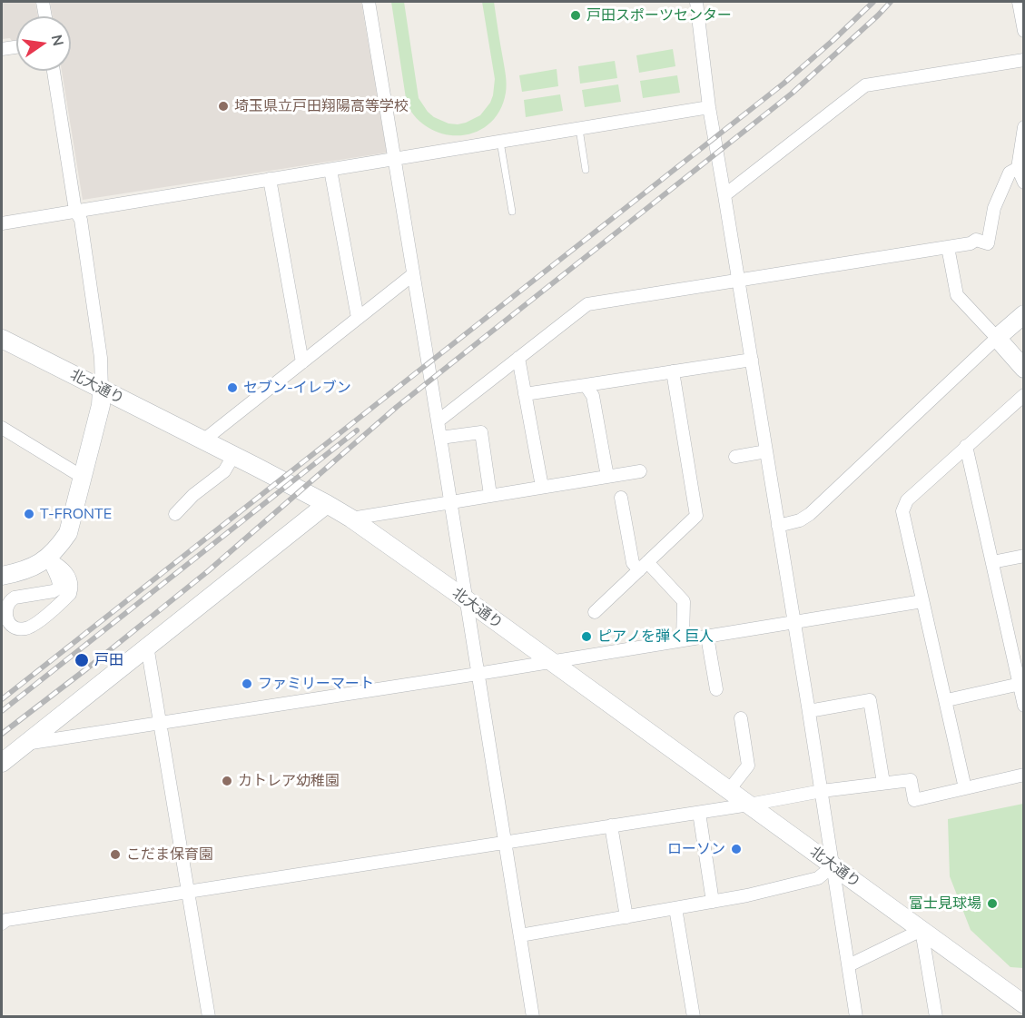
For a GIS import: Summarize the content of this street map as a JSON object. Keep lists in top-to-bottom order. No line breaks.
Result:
{"streets":{"street":["北大通り"]},"places":["戸田スポーツセンター","埼玉県立戸田翔陽高等学校","セブン-イレブン","T-FRONTE","ピアノを弾く巨人","戸田","ファミリーマート","カトレア幼稚園","ローソン","こだま保育園","富士見球場"],"north":"right"}
